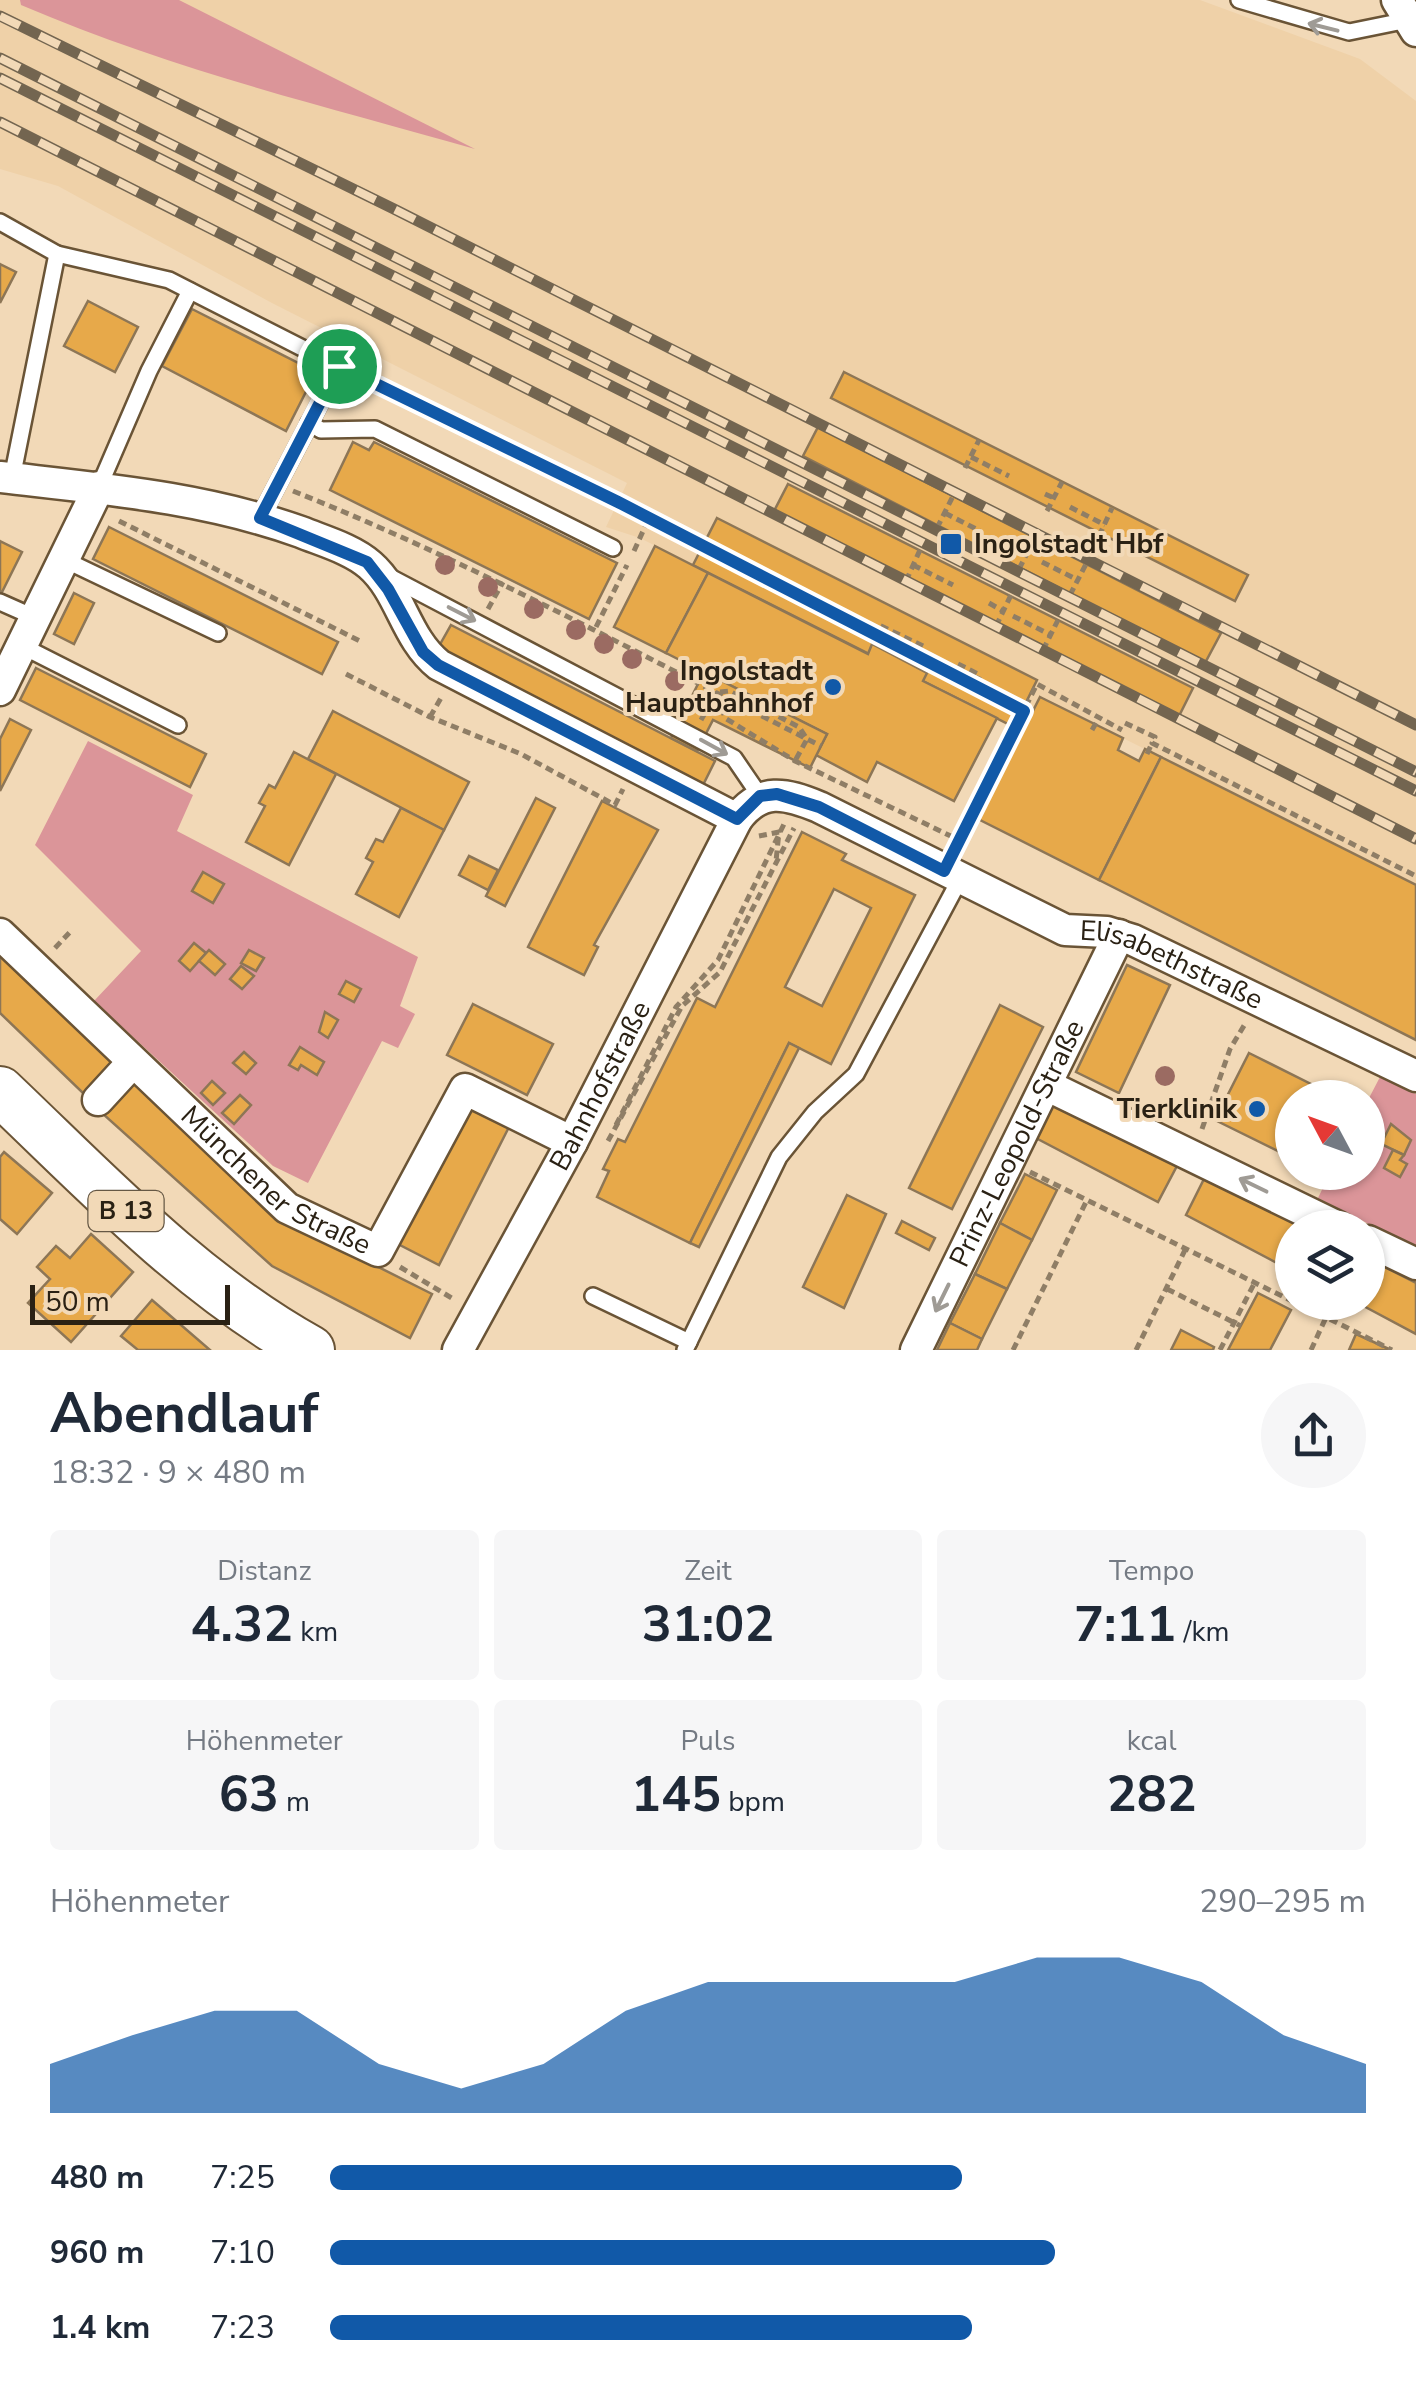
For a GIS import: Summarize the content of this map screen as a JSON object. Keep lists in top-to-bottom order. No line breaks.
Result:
{"streets":{"main road":["B 13"],"street":["Elisabethstraße","Bahnhofstraße","Prinz-Leopold-Straße","Münchener Straße"]},"crossings":[["Elisabethstraße","Bahnhofstraße"],["Elisabethstraße","Prinz-Leopold-Straße"],["Bahnhofstraße","Münchener Straße"]],"one_way":["Prinz-Leopold-Straße"],"places":{"transit":["Ingolstadt Hbf"],"other":["Ingolstadt Hauptbahnhof","Tierklinik"]},"scale_bar":"50 m","north":"top left","page":{"scale":"50 m","heading":["Abendlauf","18:32 · 9 × 480 m"],"stats":[["Distanz","4.32 km"],["Zeit","31:02"],["Tempo","7:11 /km"],["Höhenmeter","63 m"],["Puls","145 bpm"],["kcal","282"]],"chart":["Höhenmeter","290–295 m"],"list":[{"name":"480 m","note":"7:25"},{"name":"960 m","note":"7:10"},{"name":"1.4 km","note":"7:23"}]}}
